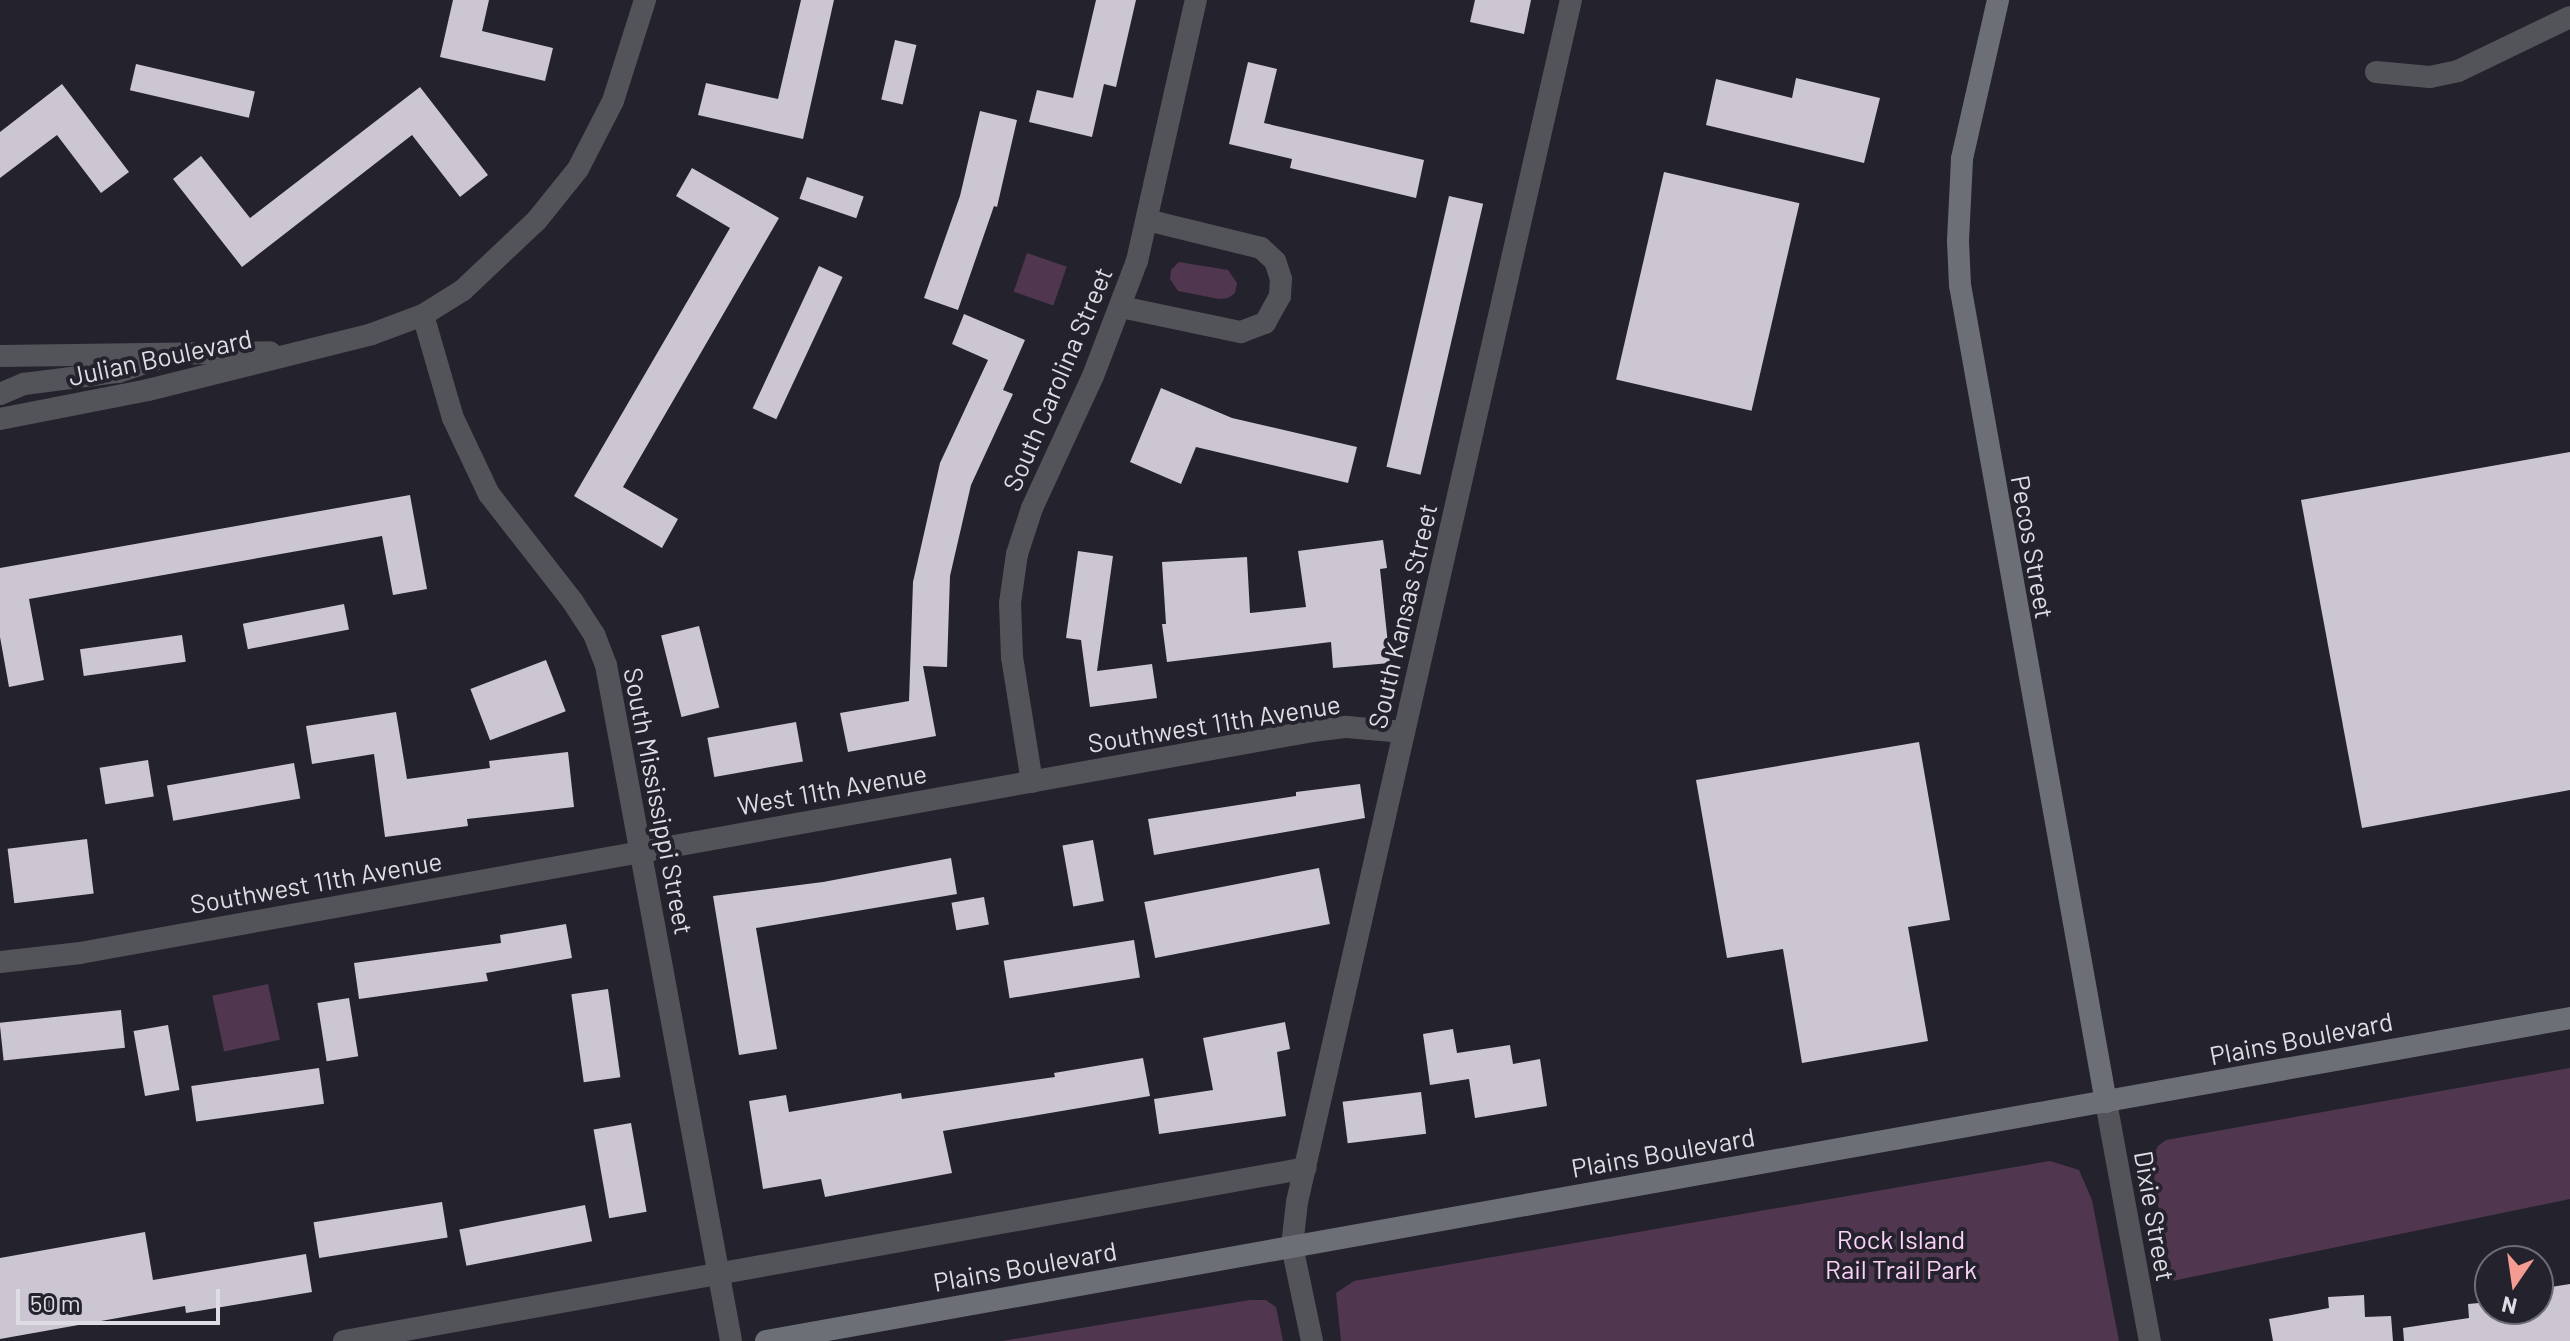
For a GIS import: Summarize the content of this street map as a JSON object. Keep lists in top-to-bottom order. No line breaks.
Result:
{"streets":{"main road":["Pecos Street","Plains Boulevard"],"street":["Julian Boulevard","South Carolina Street","South Kansas Street","Southwest 11th Avenue","West 11th Avenue","South Mississippi Street","Dixie Street"]},"crossings":[["Julian Boulevard","South Mississippi Street"],["South Carolina Street","Southwest 11th Avenue"],["South Carolina Street","West 11th Avenue"],["Pecos Street","Plains Boulevard"],["Pecos Street","Dixie Street"],["South Kansas Street","Southwest 11th Avenue"],["South Kansas Street","Plains Boulevard"],["Southwest 11th Avenue","West 11th Avenue"],["Southwest 11th Avenue","South Mississippi Street"],["West 11th Avenue","South Mississippi Street"],["Plains Boulevard","Dixie Street"]],"parks":["Rock Island Rail Trail Park"],"scale_bar":"50 m","north":"bottom"}
